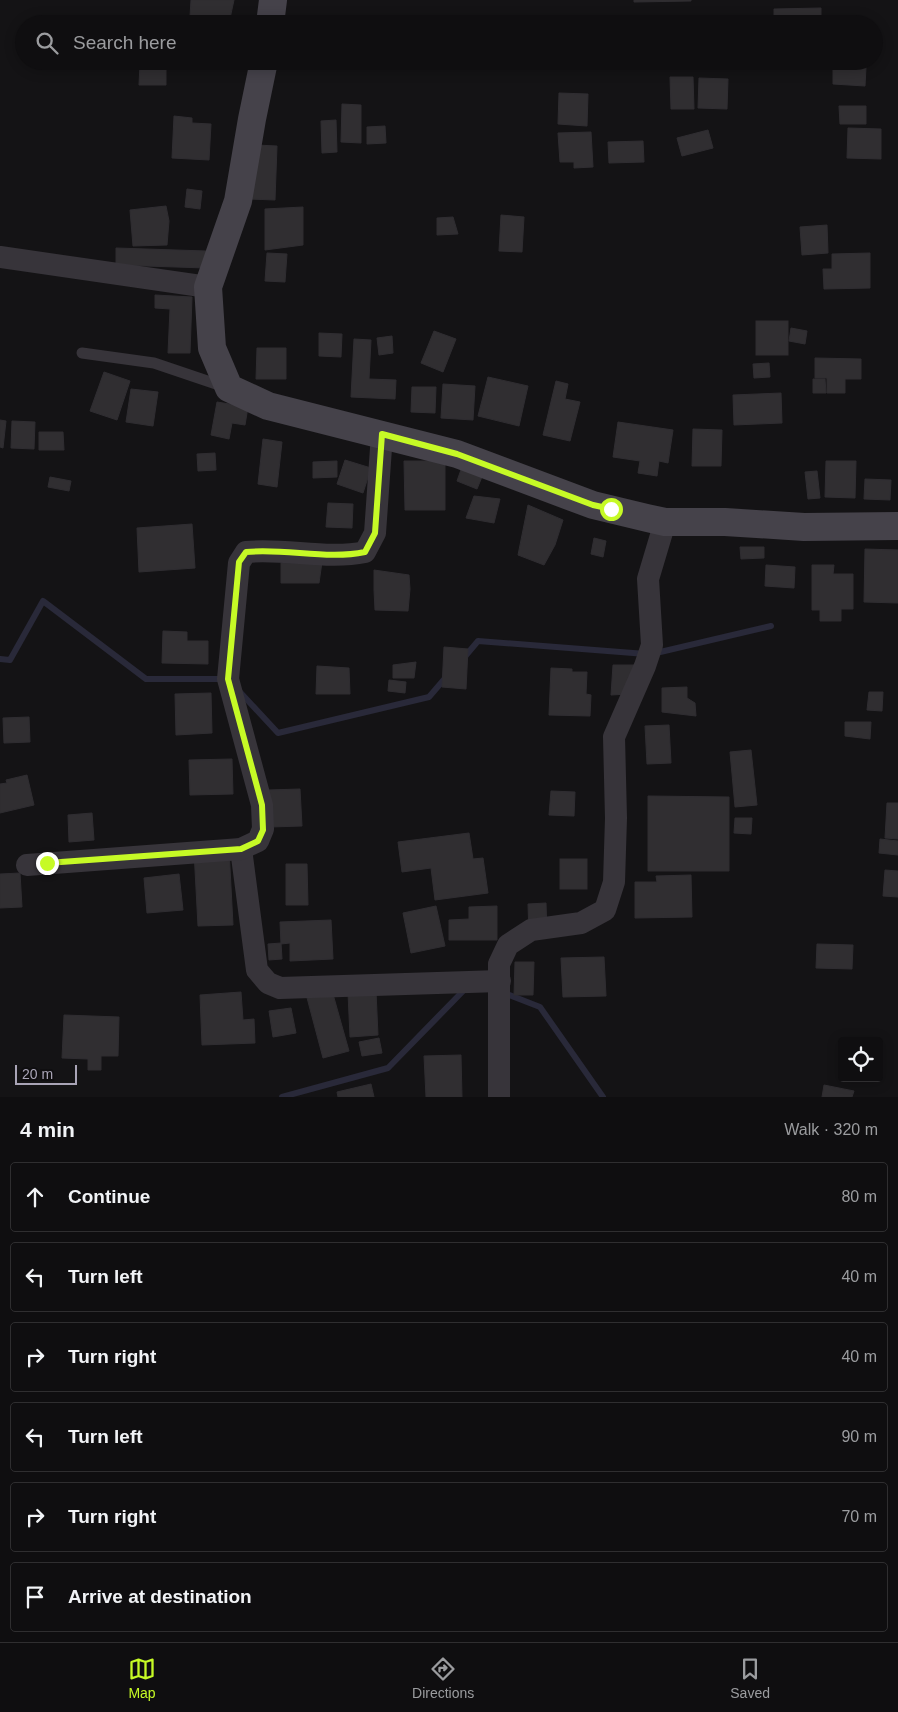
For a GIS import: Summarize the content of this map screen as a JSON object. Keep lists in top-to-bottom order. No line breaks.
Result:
{"scale_bar":"20 m","page":{"search":"Search here","scale":"20 m","heading":["4 min","Walk · 320 m"],"list":[["Continue","80 m"],["Turn left","40 m"],["Turn right","40 m"],["Turn left","90 m"],["Turn right","70 m"],"Arrive at destination"],"nav":["Map","Directions","Saved"]}}
